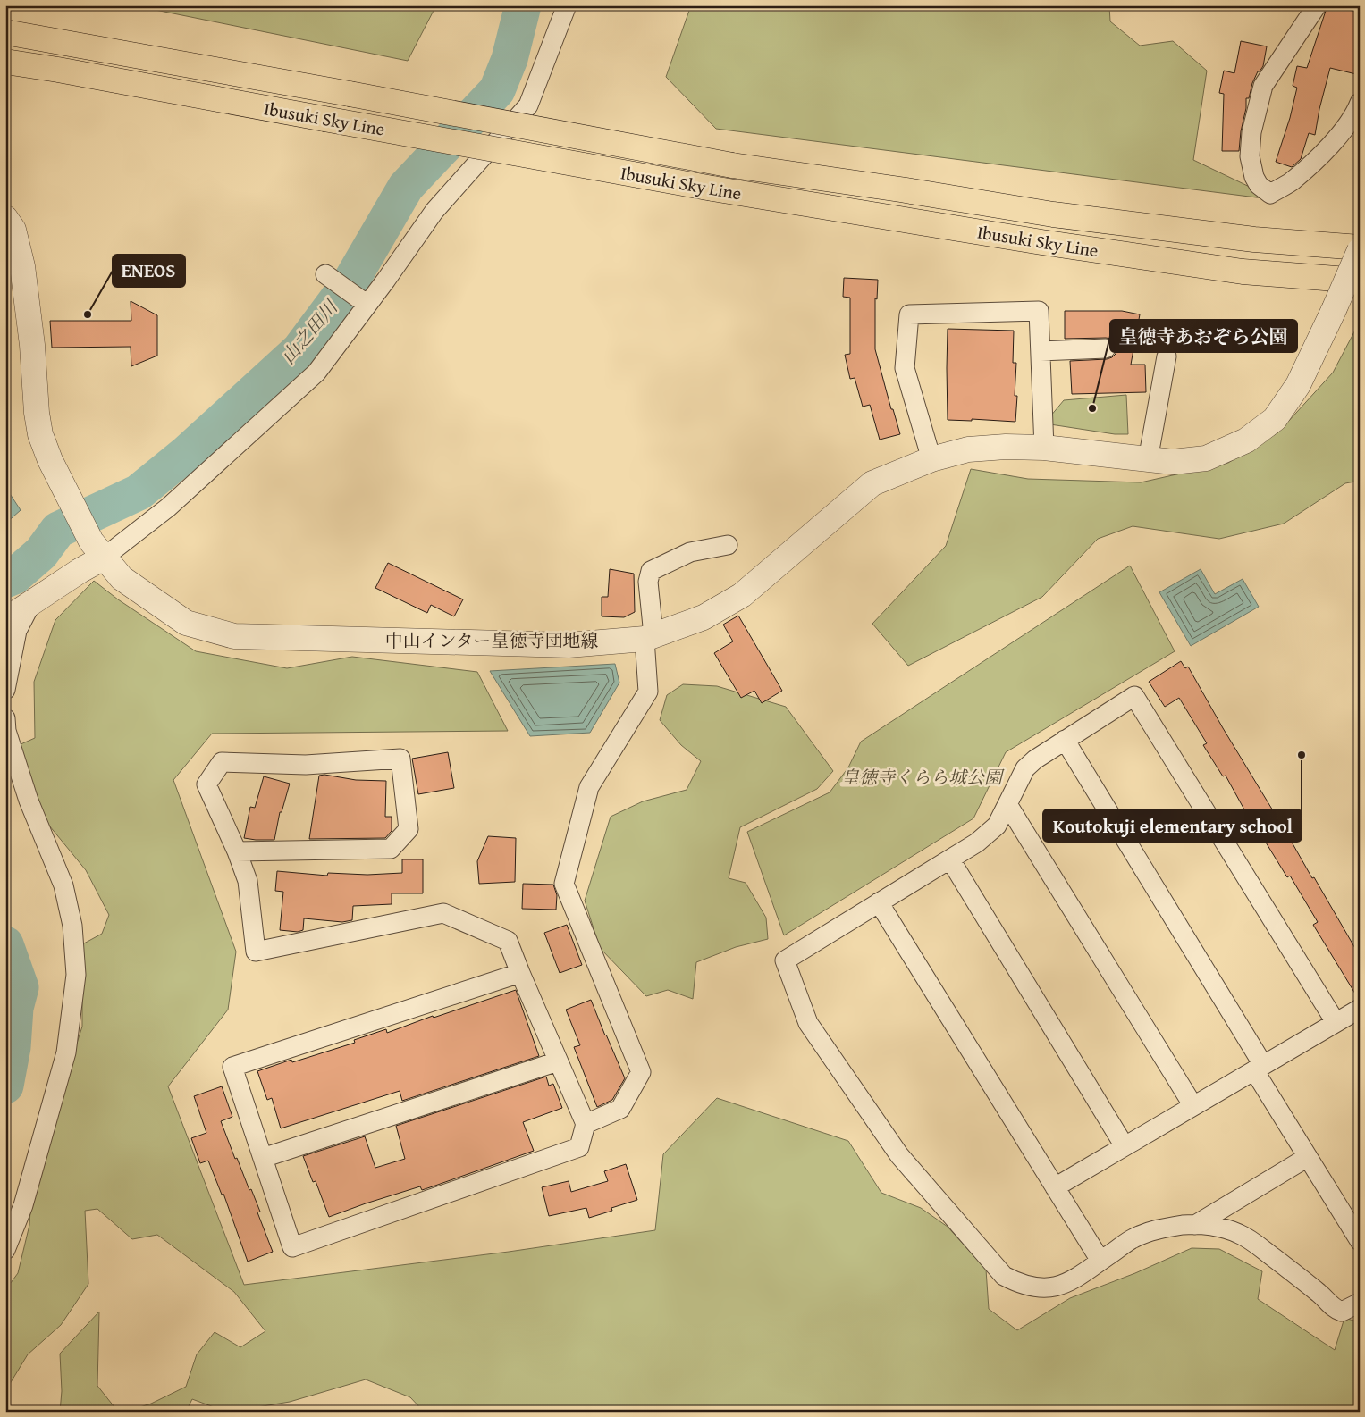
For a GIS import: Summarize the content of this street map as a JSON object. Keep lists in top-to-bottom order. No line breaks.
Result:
{"streets":{"main road":["Ibusuki Sky Line"],"street":["中山インター皇徳寺団地線"]},"crossings":[["Ibusuki Sky Line","中山インター皇徳寺団地線"]],"water":["山之田川"],"parks":["皇徳寺くらら城公園"],"places":["ENEOS","皇徳寺あおぞら公園","Koutokuji elementary school"]}
